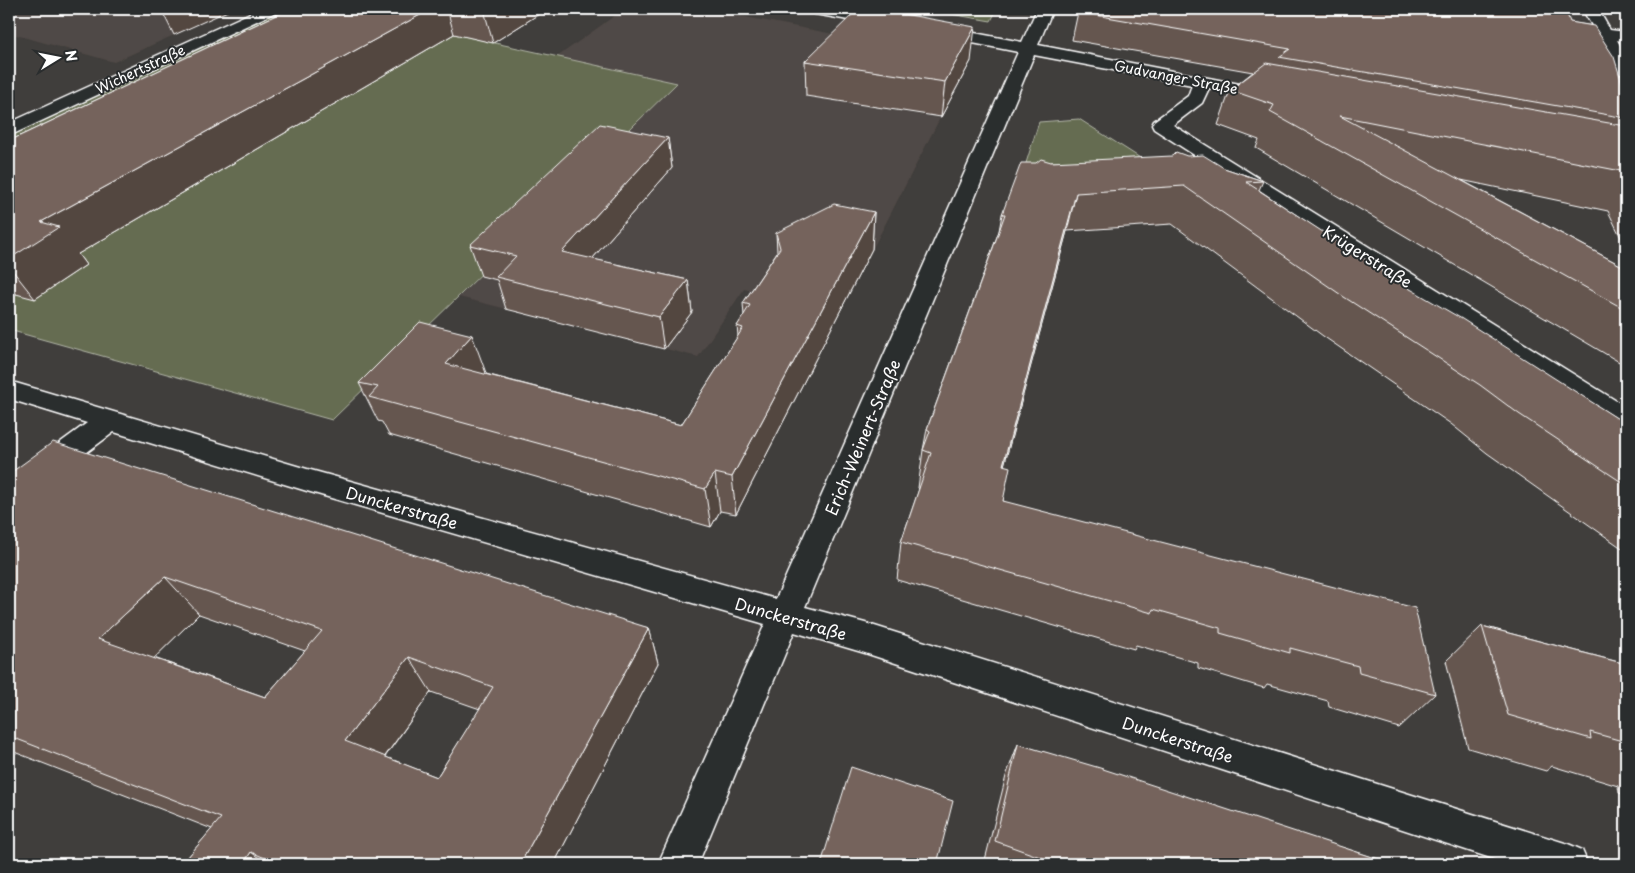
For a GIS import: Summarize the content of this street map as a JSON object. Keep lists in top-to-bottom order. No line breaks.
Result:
{"streets":{"street":["Wichertstraße","Gudvanger Straße","Krügerstraße","Erich-Weinert-Straße","Dunckerstraße"]},"crossings":[["Gudvanger Straße","Krügerstraße"],["Gudvanger Straße","Erich-Weinert-Straße"],["Erich-Weinert-Straße","Dunckerstraße"]],"north":"right"}
